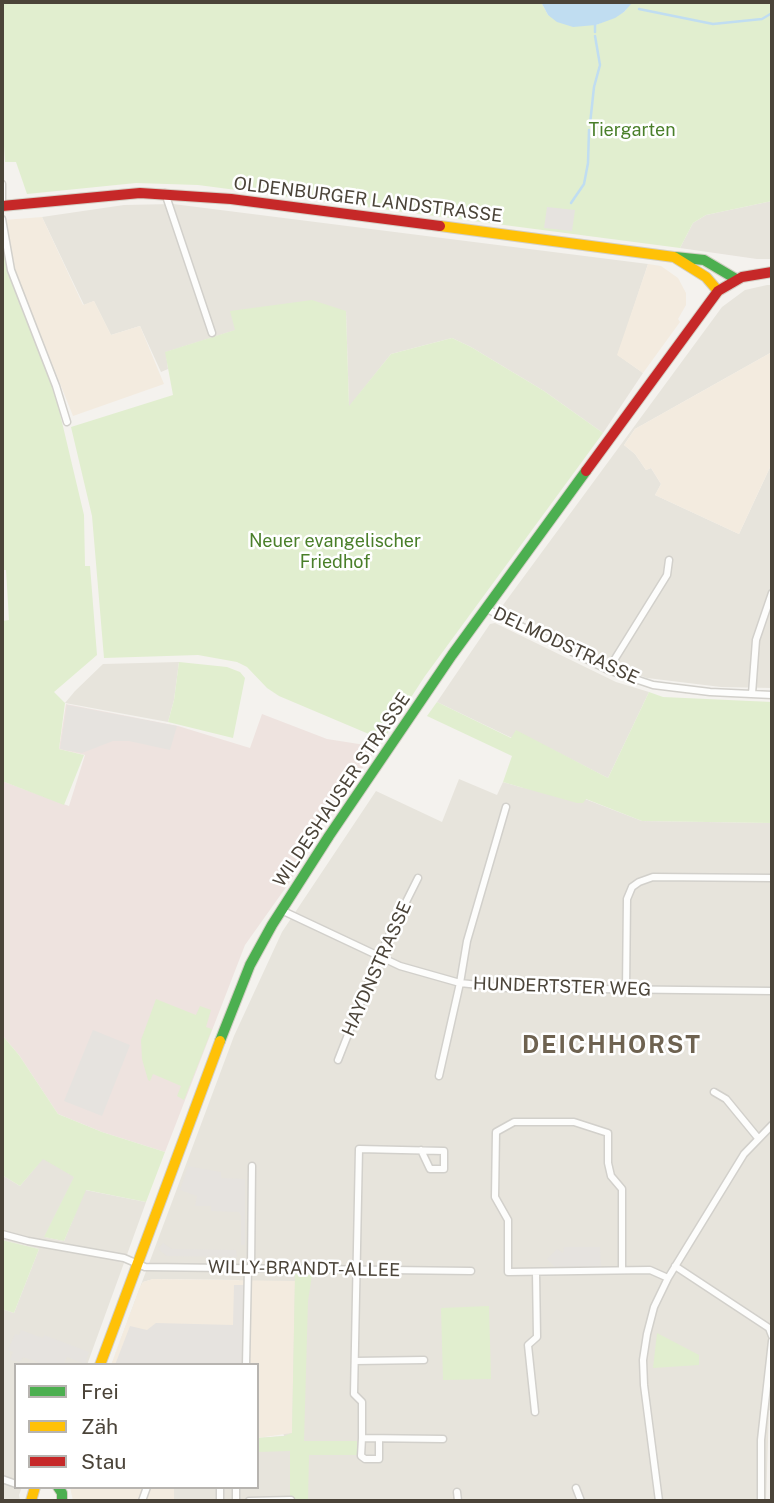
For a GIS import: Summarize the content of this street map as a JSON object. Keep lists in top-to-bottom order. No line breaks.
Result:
{"streets":{"main road":["OLDENBURGER LANDSTRASSE","WILDESHAUSER STRASSE"],"street":["DELMODSTRASSE","HAYDNSTRASSE","HUNDERTSTER WEG","WILLY-BRANDT-ALLEE"]},"crossings":[["OLDENBURGER LANDSTRASSE","WILDESHAUSER STRASSE"],["DELMODSTRASSE","WILDESHAUSER STRASSE"],["WILDESHAUSER STRASSE","HUNDERTSTER WEG"],["WILDESHAUSER STRASSE","WILLY-BRANDT-ALLEE"],["HAYDNSTRASSE","HUNDERTSTER WEG"]],"districts":["DEICHHORST"],"parks":["Tiergarten","Neuer evangelischer Friedhof"],"legend":["Frei","Zäh","Stau"]}
